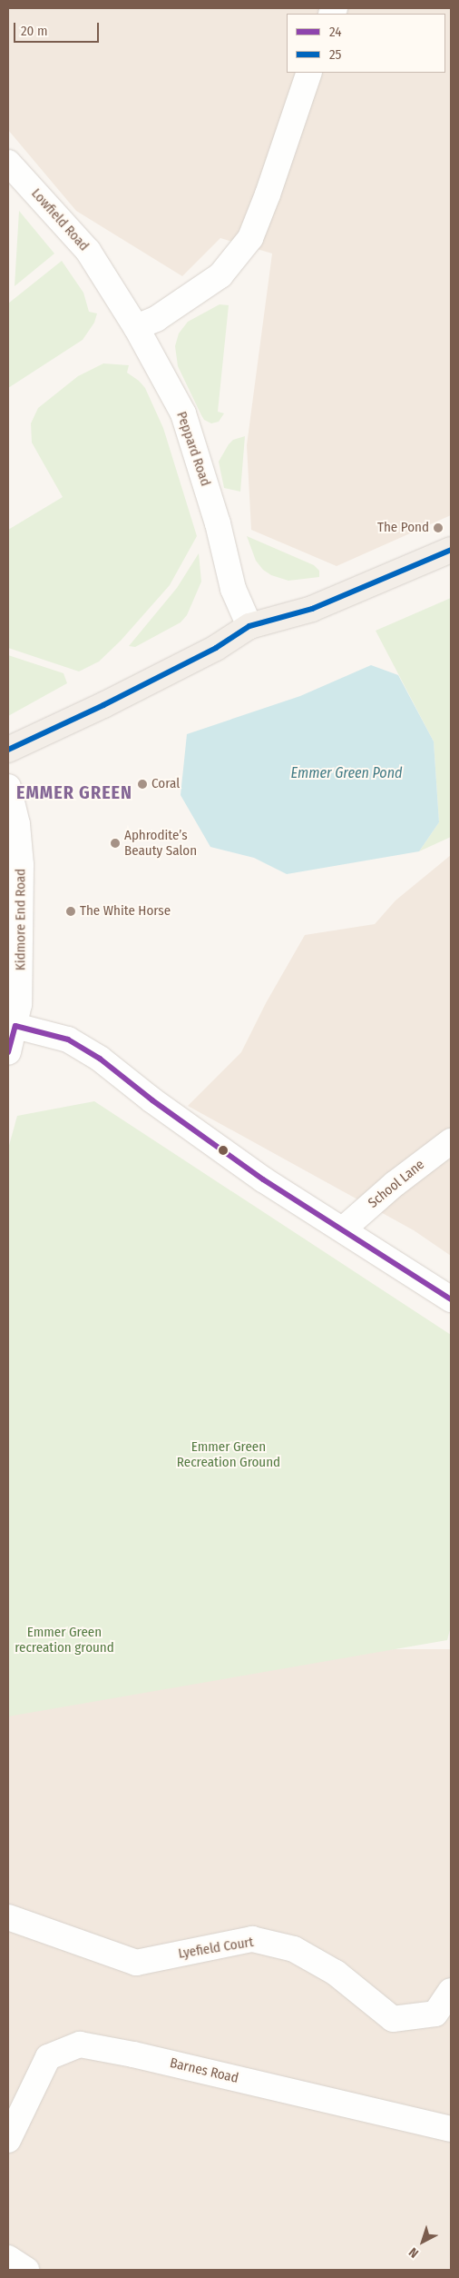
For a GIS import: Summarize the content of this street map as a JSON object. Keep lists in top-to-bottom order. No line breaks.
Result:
{"streets":{"street":["Lowfield Road","Peppard Road","Kidmore End Road","School Lane","Lyefield Court","Barnes Road"]},"crossings":[["Lowfield Road","Peppard Road"]],"districts":["EMMER GREEN"],"water":["Emmer Green Pond"],"parks":["Emmer Green Recreation Ground","Emmer Green recreation ground"],"places":["The Pond","Coral","Aphrodite’s Beauty Salon","The White Horse"],"lines":["transit line 25","transit line 24"],"legend":["24","25"],"scale_bar":"20 m","north":"bottom left"}
